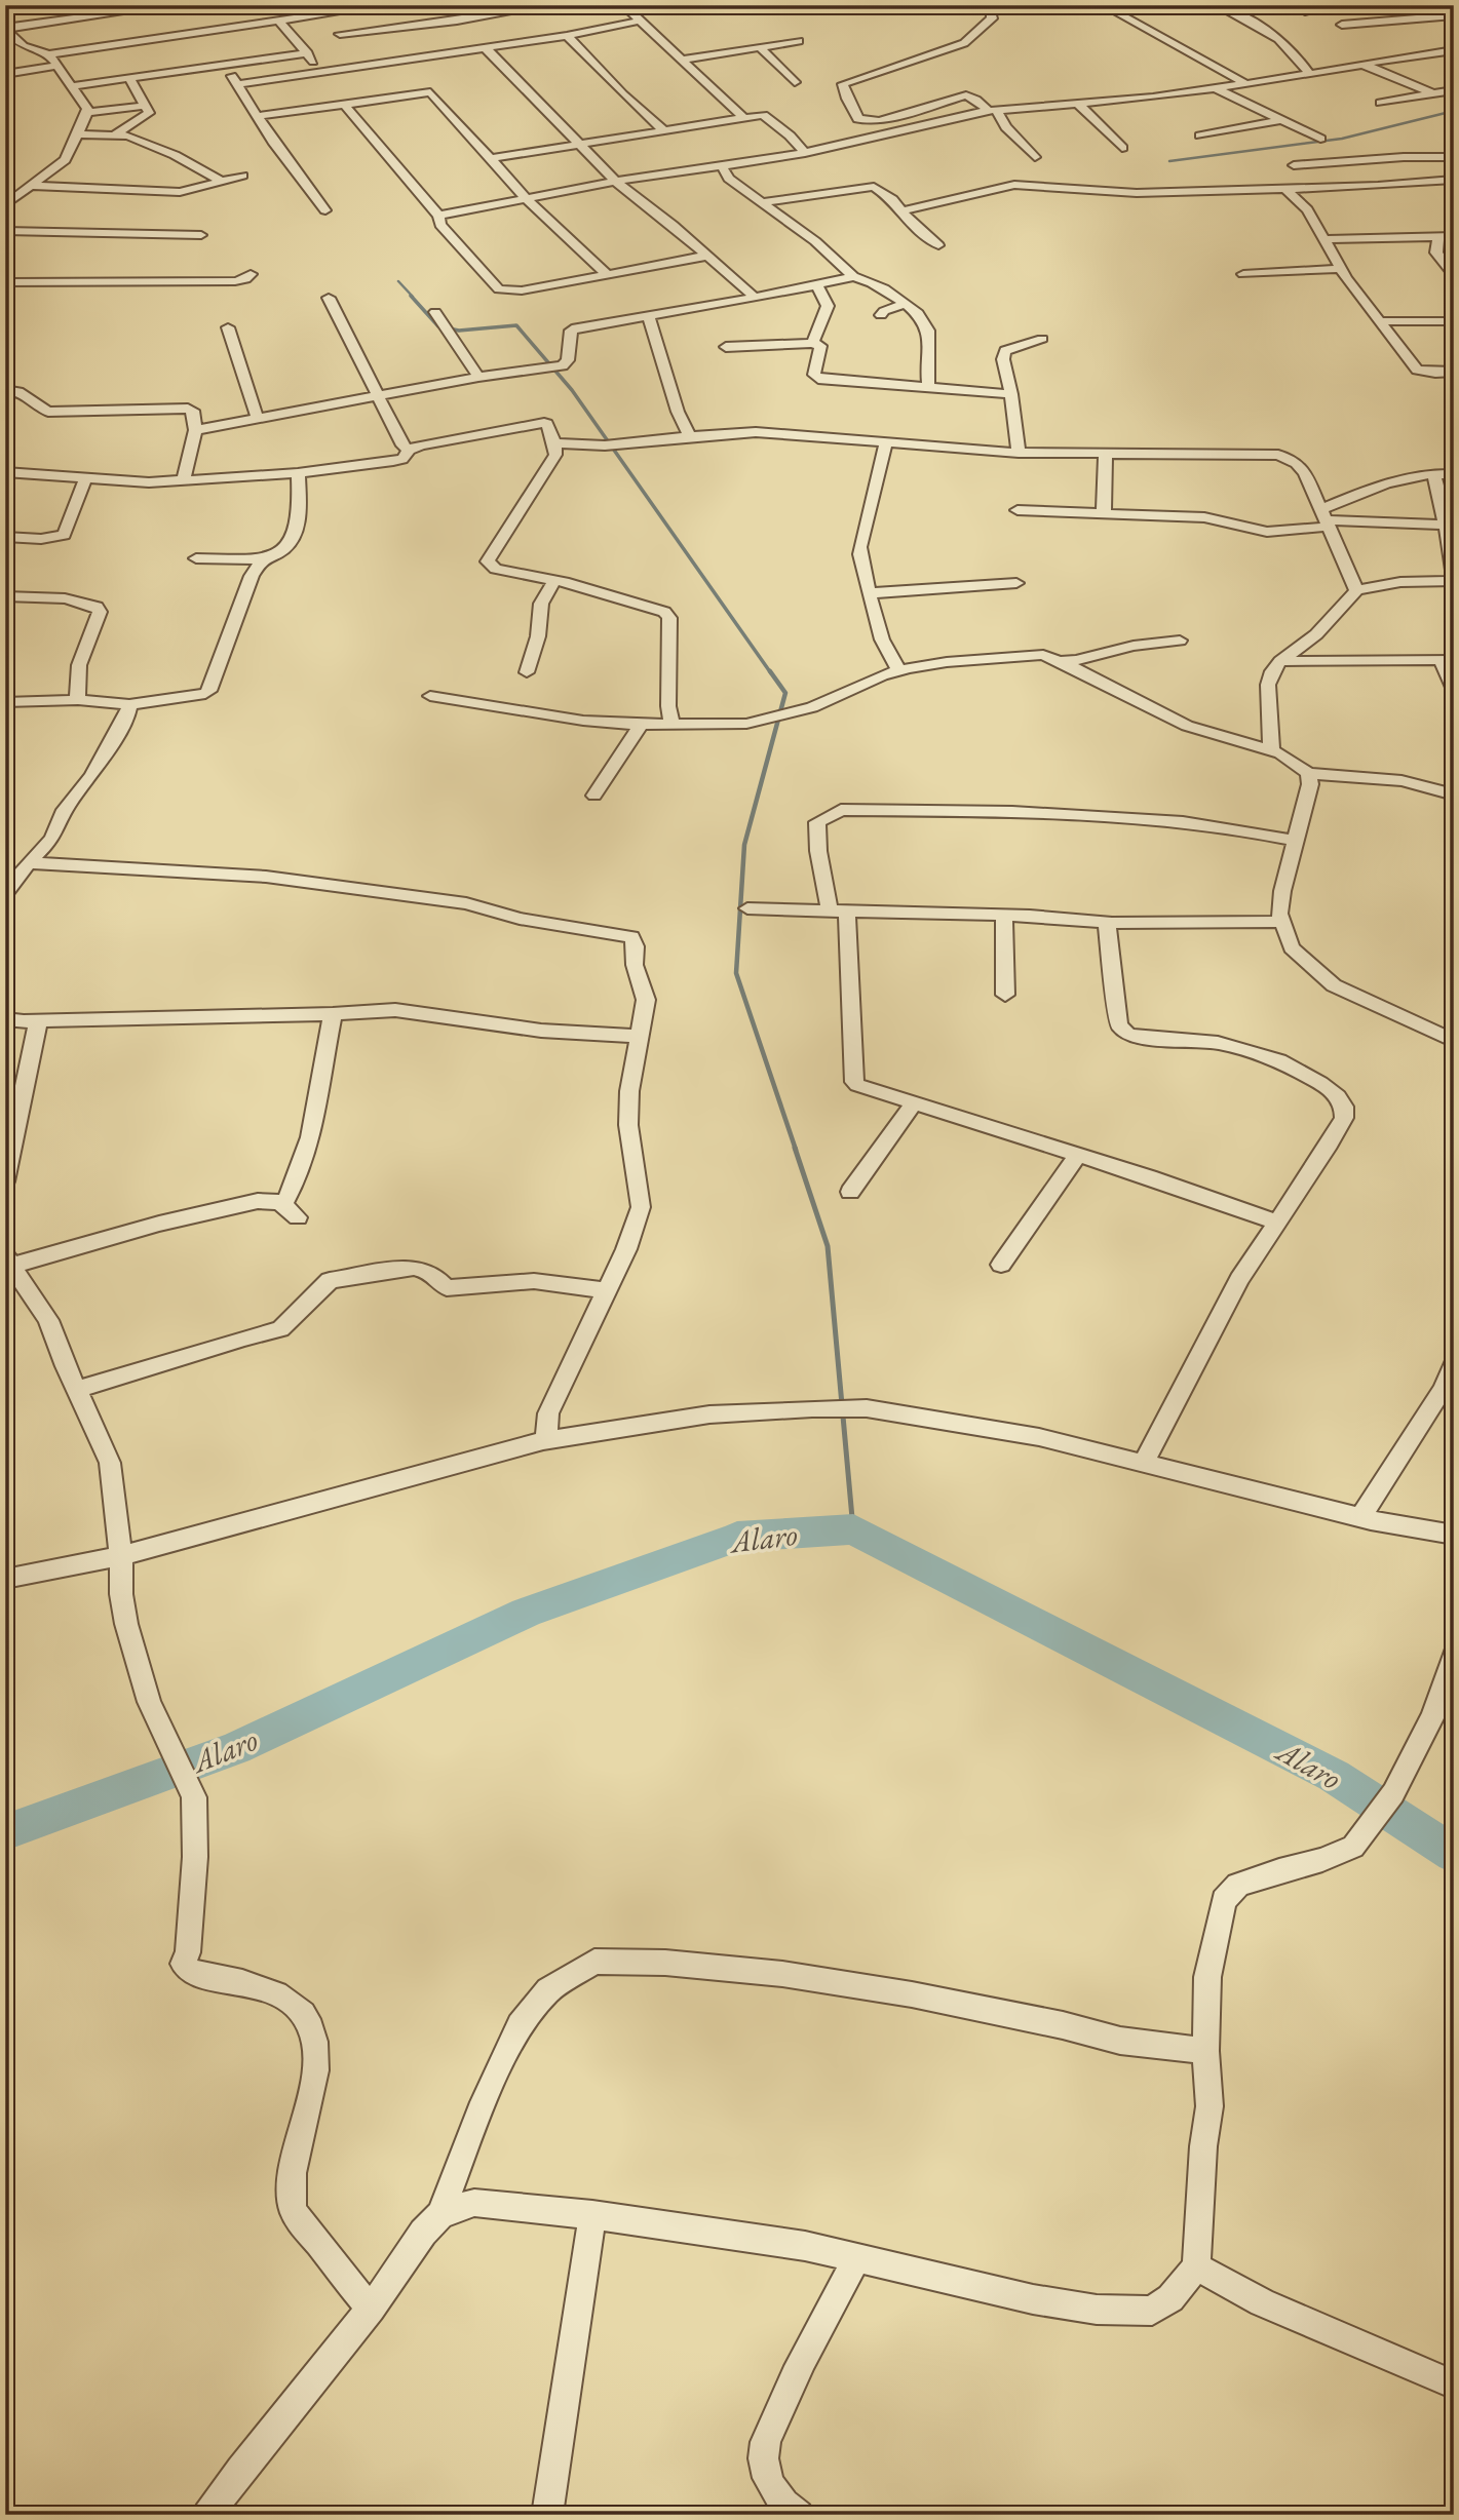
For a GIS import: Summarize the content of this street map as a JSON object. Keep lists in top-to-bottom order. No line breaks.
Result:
{"water":["Alaro"]}
